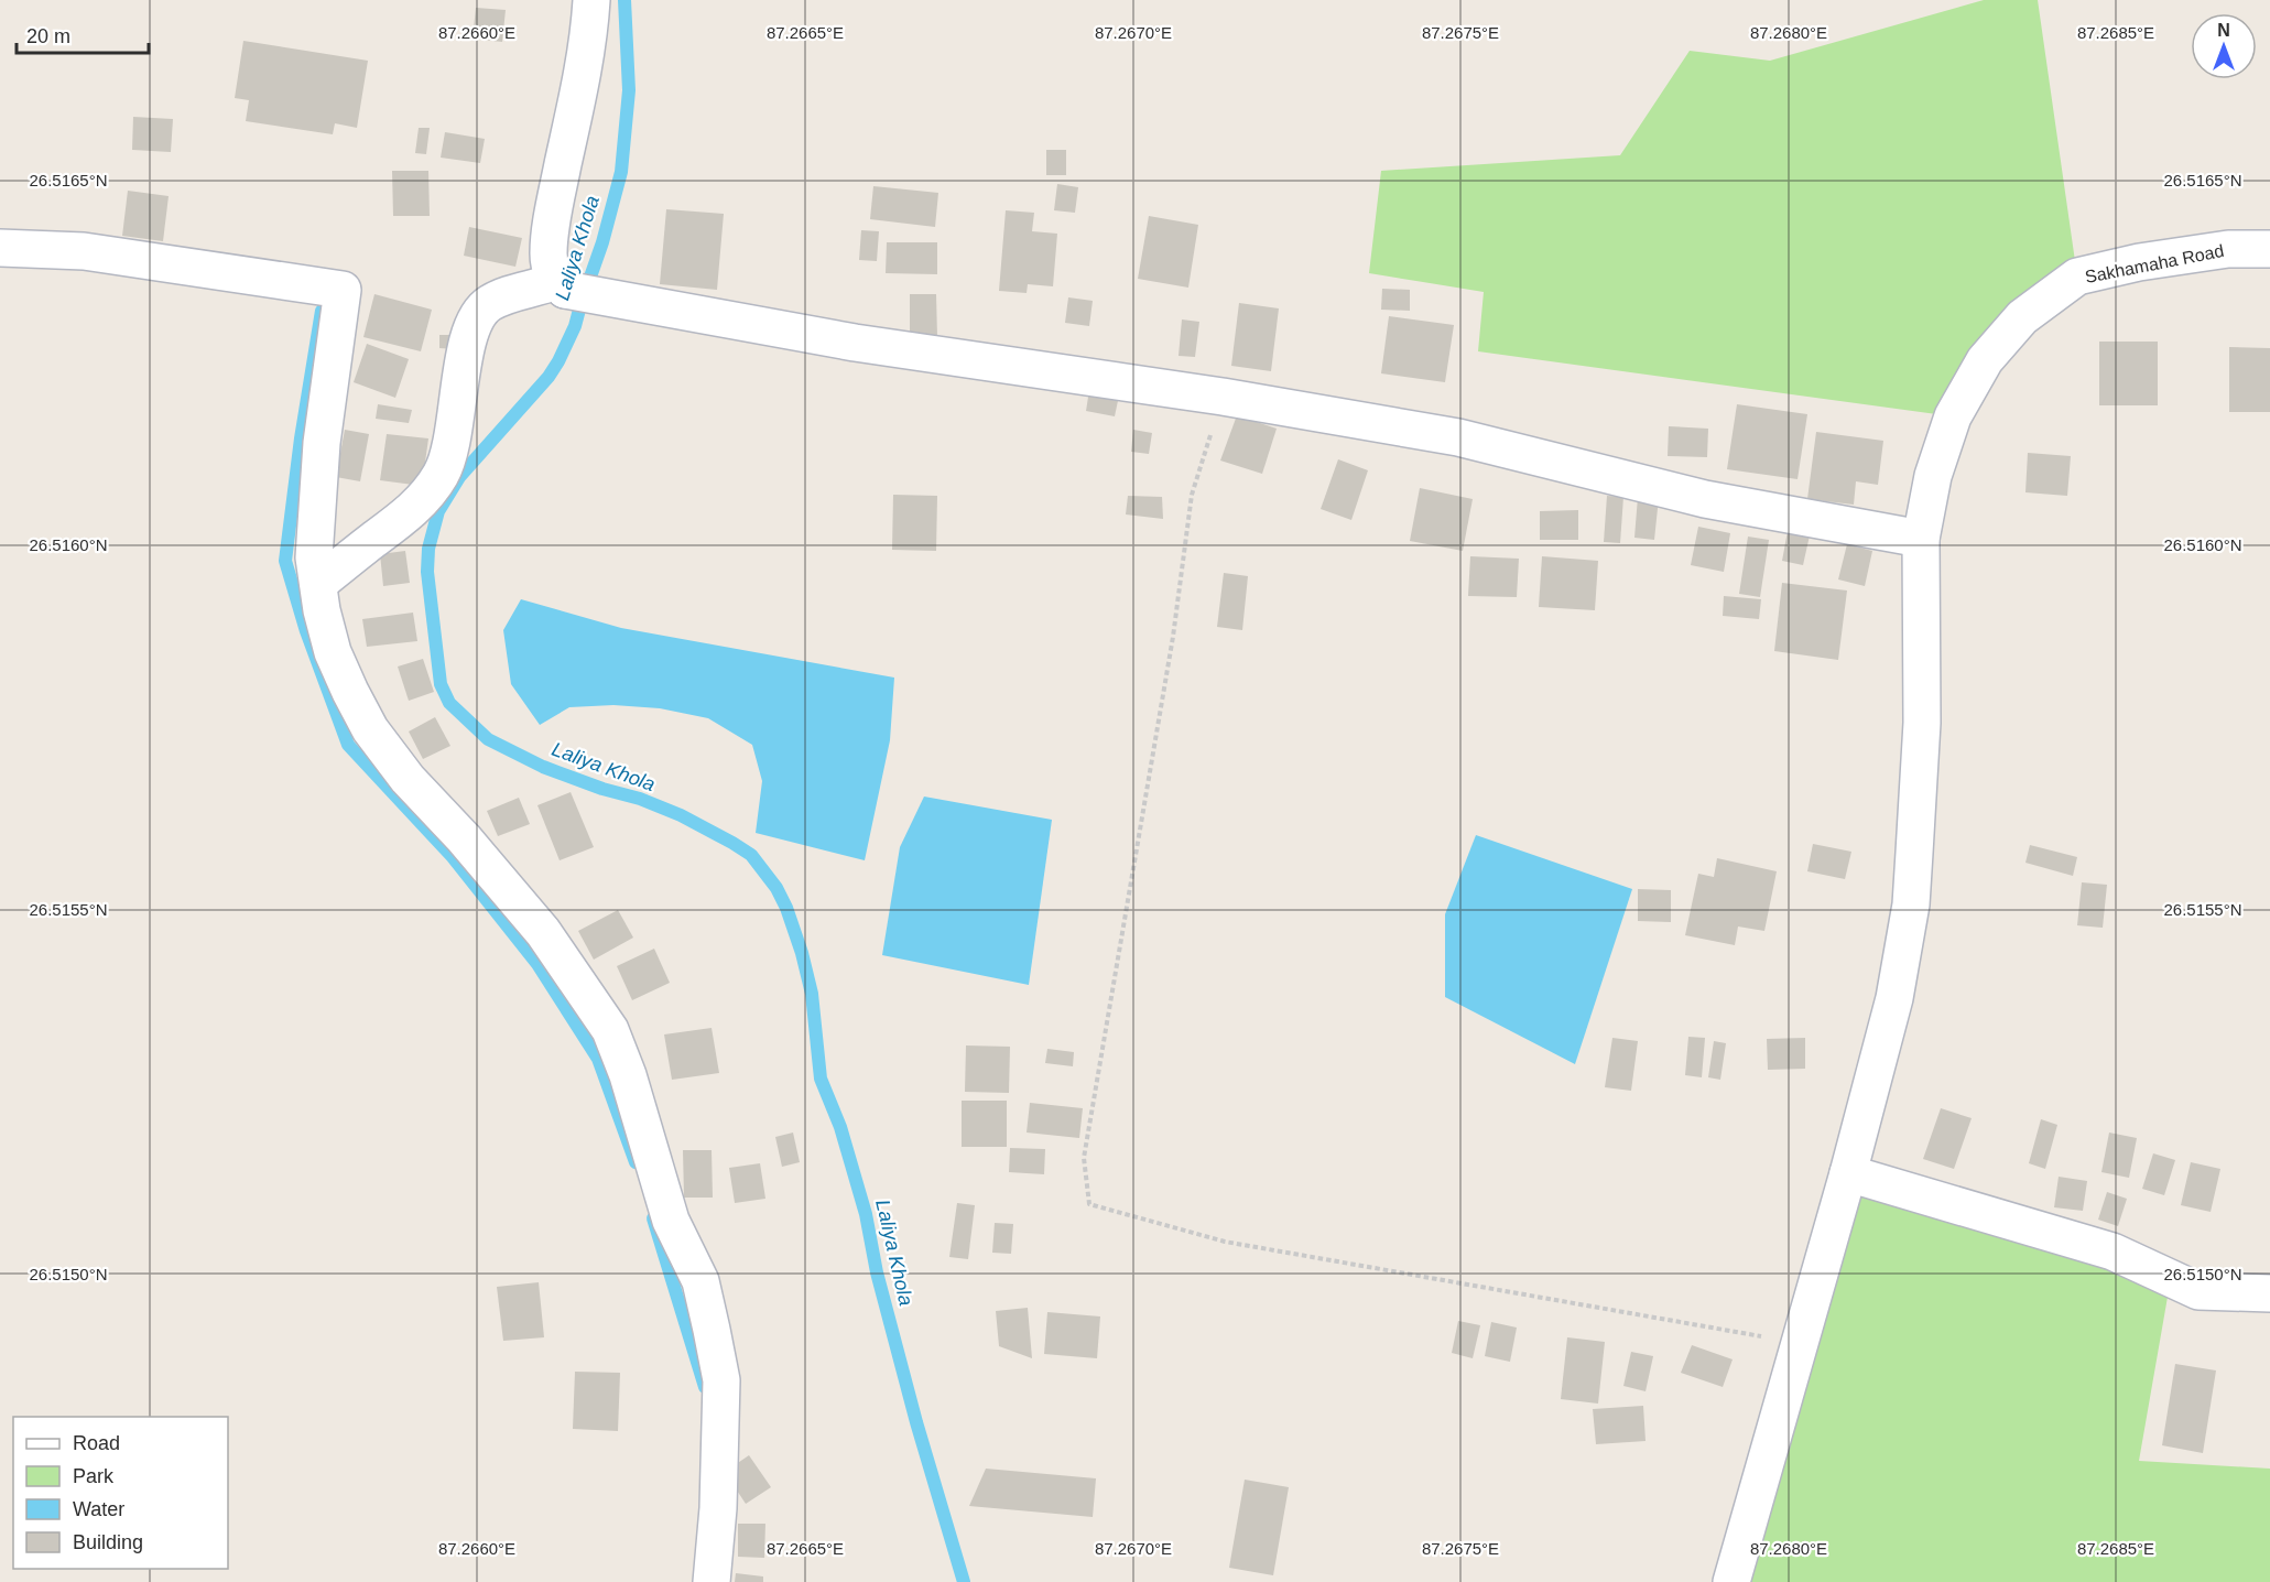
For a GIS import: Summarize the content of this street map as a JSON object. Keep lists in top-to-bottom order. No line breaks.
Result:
{"streets":{"street":["Sakhamaha Road"]},"water":["Laliya Khola"],"legend":["Road","Park","Water","Building"],"scale_bar":"20 m","north":"top","coordinates":["87.2660°E","87.2665°E","87.2670°E","87.2675°E","87.2680°E","87.2685°E","26.5165°N","26.5160°N","26.5155°N","26.5150°N"]}
